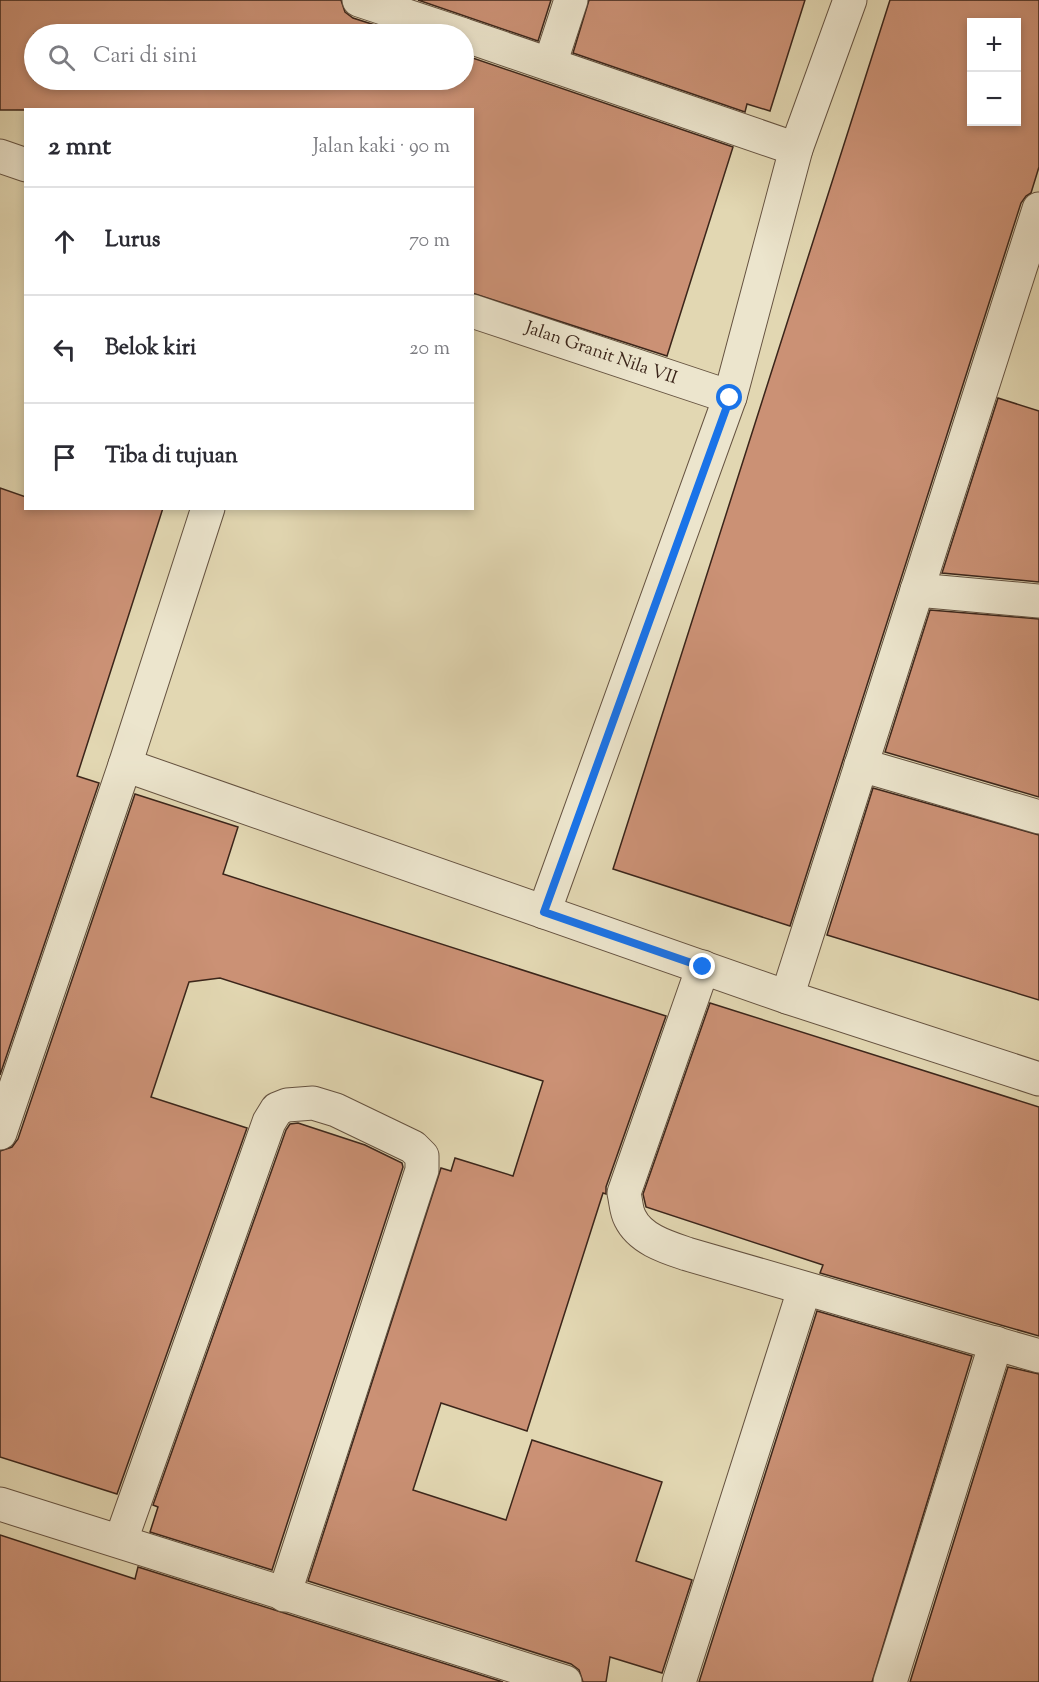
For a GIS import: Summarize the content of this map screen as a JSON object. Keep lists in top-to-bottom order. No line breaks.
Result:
{"streets":{"street":["Jalan Granit Nila VII"]},"page":{"map_buttons":["+","−"],"search":"Cari di sini","heading":["2 mnt","Jalan kaki · 90 m"],"list":[["Lurus","70 m"],["Belok kiri","20 m"],"Tiba di tujuan"]}}
